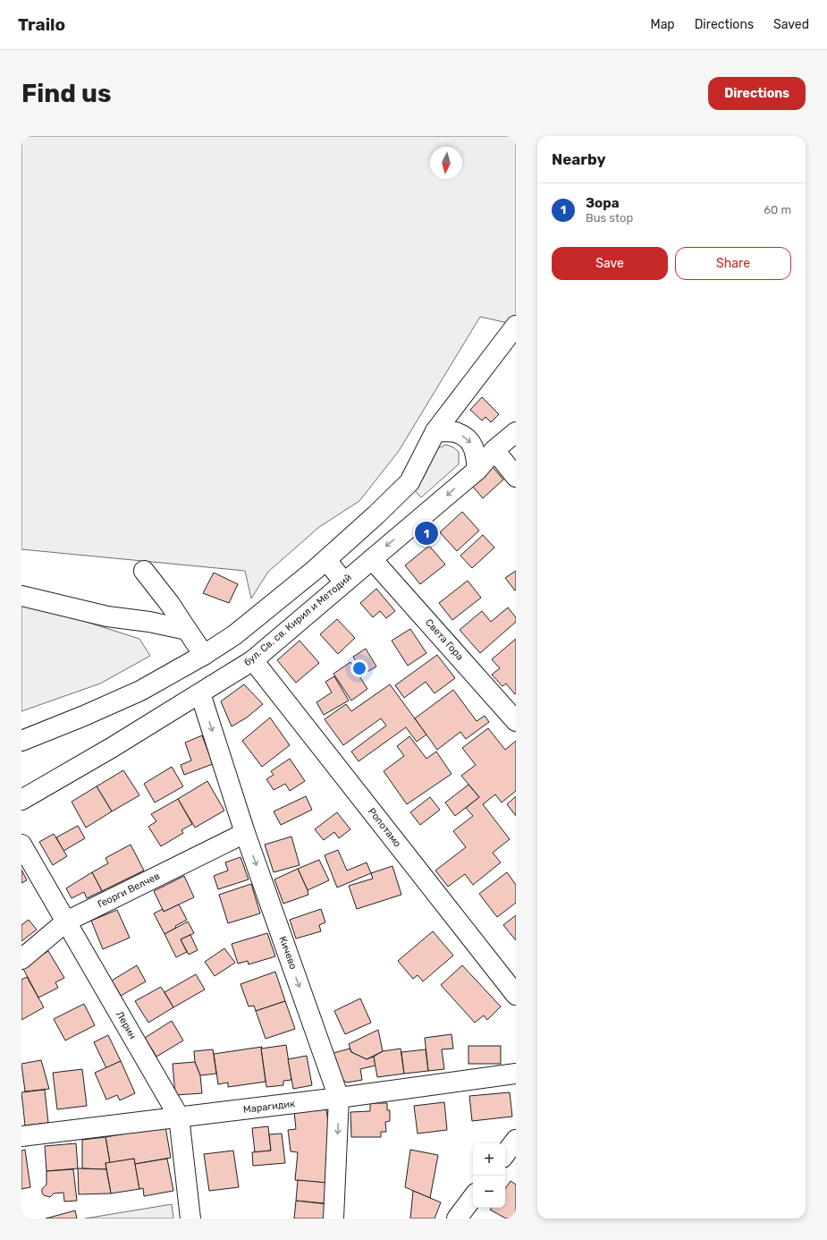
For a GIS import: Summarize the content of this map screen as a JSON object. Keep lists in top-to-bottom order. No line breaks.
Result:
{"streets":{"street":["бул. Св. св. Кирил и Методий","Света Гора","Ропотамо","Георги Велчев","Кичево","Лерин","Марагидик"]},"crossings":[["бул. Св. св. Кирил и Методий","Света Гора"],["бул. Св. св. Кирил и Методий","Ропотамо"],["бул. Св. св. Кирил и Методий","Кичево"],["Георги Велчев","Кичево"],["Георги Велчев","Лерин"],["Кичево","Марагидик"],["Лерин","Марагидик"]],"one_way":["Кичево"],"north":"bottom","page":{"header":"Trailo","nav":["Map","Directions","Saved"],"buttons":["Directions",["Save","Share"]],"title":"Find us","heading":"Nearby","list":[{"mark":"1","name":"Зора","note":"Bus stop","value":"60 m"}],"pins":"1","map_buttons":["+","−"]}}
